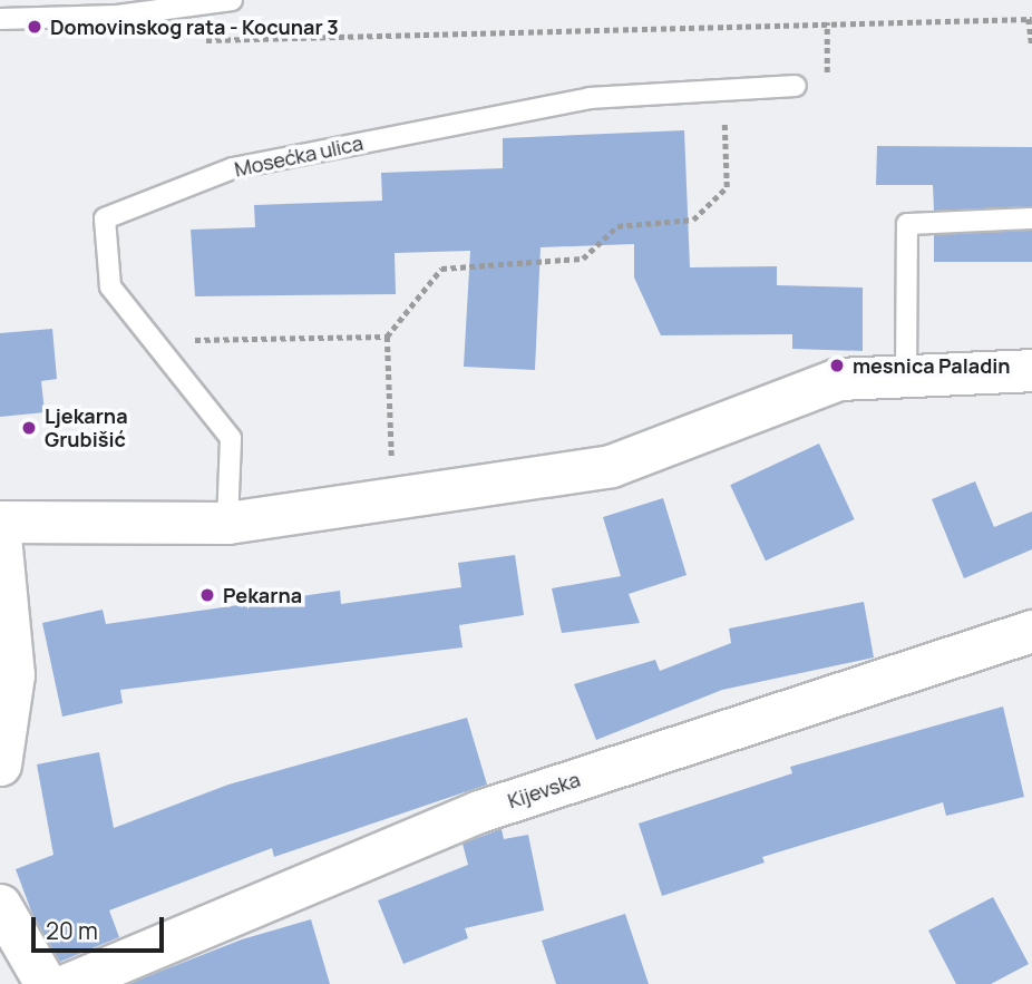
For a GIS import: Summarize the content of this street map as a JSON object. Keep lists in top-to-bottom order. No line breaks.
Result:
{"streets":{"street":["Kijevska"],"lane":["Mosećka ulica"]},"places":["Domovinskog rata - Kocunar 3","mesnica Paladin","Ljekarna Grubišić","Pekarna"],"scale_bar":"20 m"}
